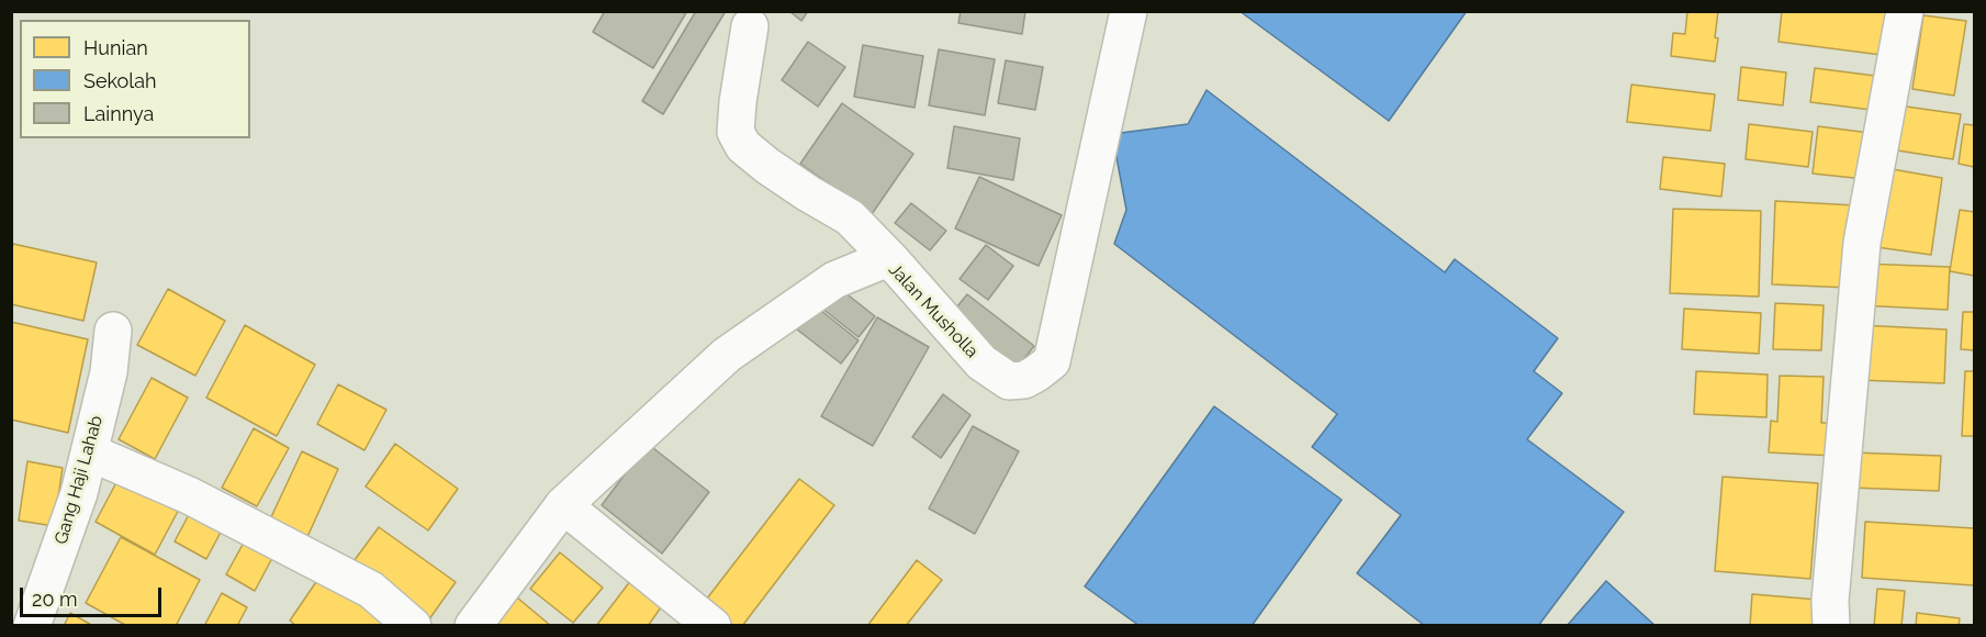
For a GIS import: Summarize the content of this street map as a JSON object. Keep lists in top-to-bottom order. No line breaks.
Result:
{"streets":{"street":["Jalan Musholla","Gang Haji Lahab"]},"legend":["Hunian","Sekolah","Lainnya"],"scale_bar":"20 m"}
